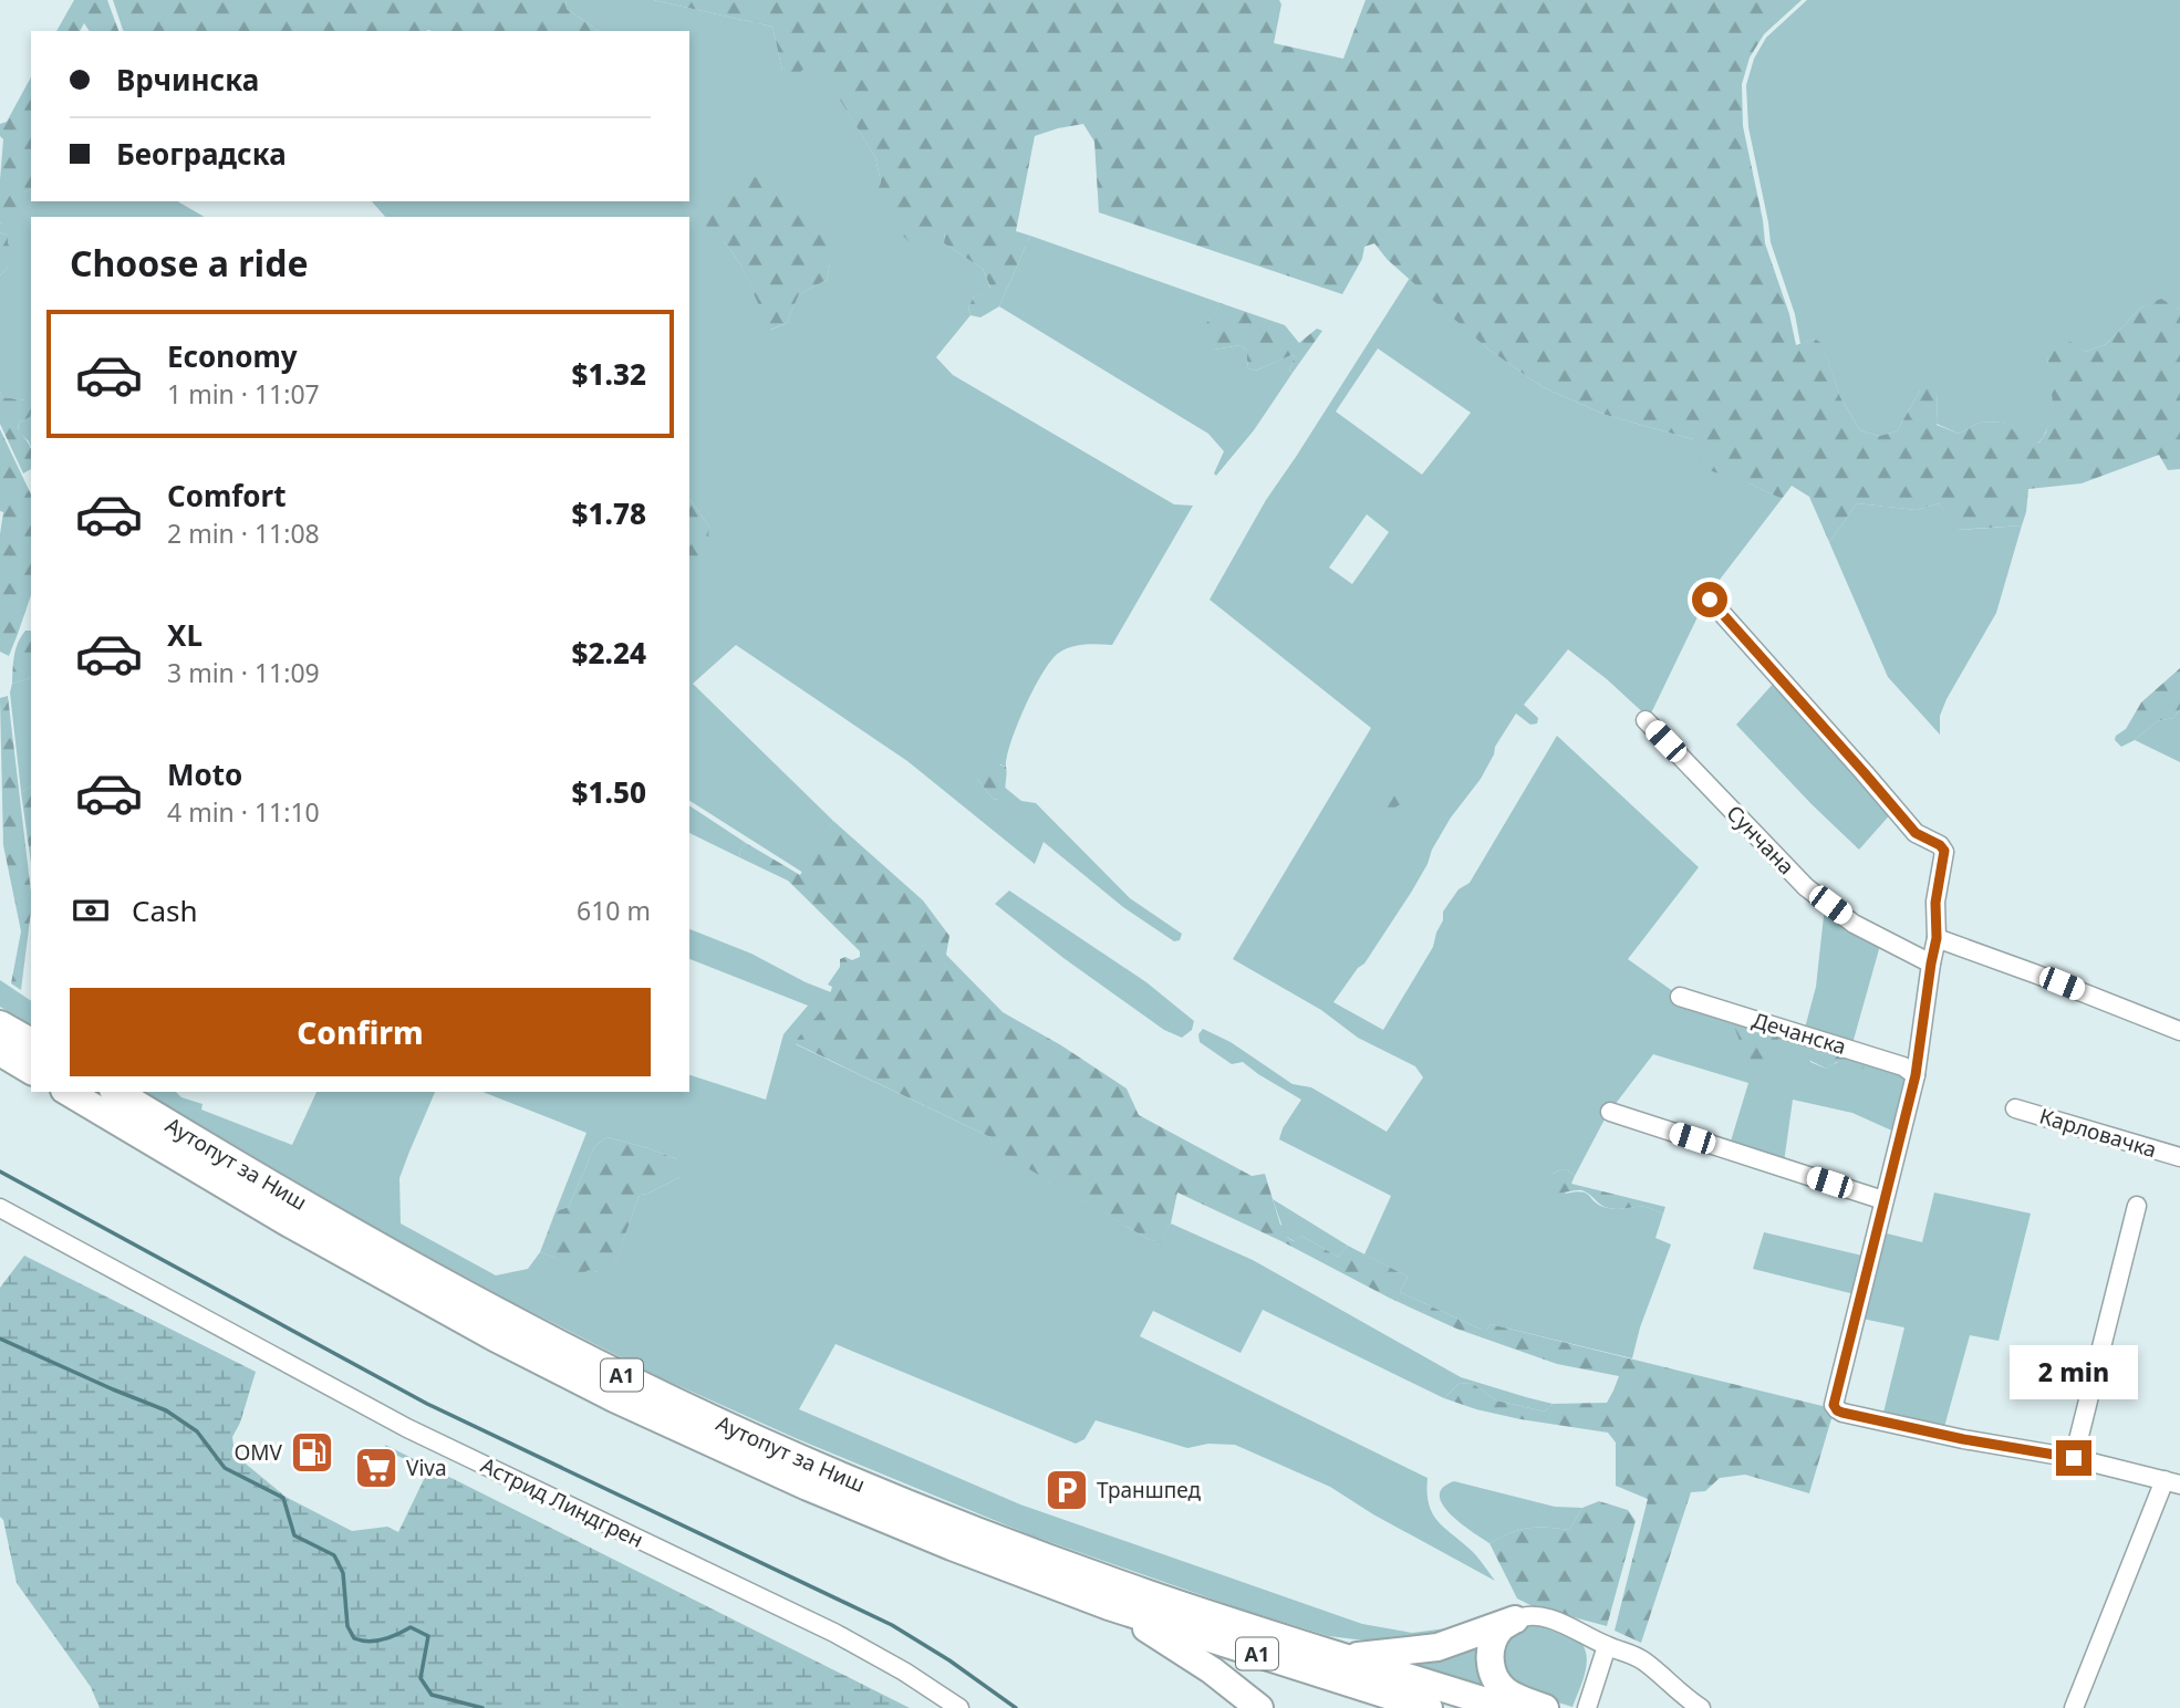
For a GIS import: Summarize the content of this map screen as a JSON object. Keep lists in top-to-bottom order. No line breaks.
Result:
{"streets":{"highway":["Аутопут за Ниш","A1"],"street":["Сунчана","Дечанска","Карловачка","Астрид Линдгрен"]},"crossings":[["Аутопут за Ниш","A1"]],"places":{"fuel station":["OMV"],"supermarket":["Viva"],"parking":["Траншпед"]},"page":{"banner":["Врчинска","Београдска"],"heading":"Choose a ride","list":[{"name":"Economy","note":"1 min · 11:07","value":"$1.32"},{"name":"Comfort","note":"2 min · 11:08","value":"$1.78"},{"name":"XL","note":"3 min · 11:09","value":"$2.24"},{"name":"Moto","note":"4 min · 11:10","value":"$1.50"}],"pay":["Cash","610 m"],"buttons":"Confirm","bubble":"2 min"}}
